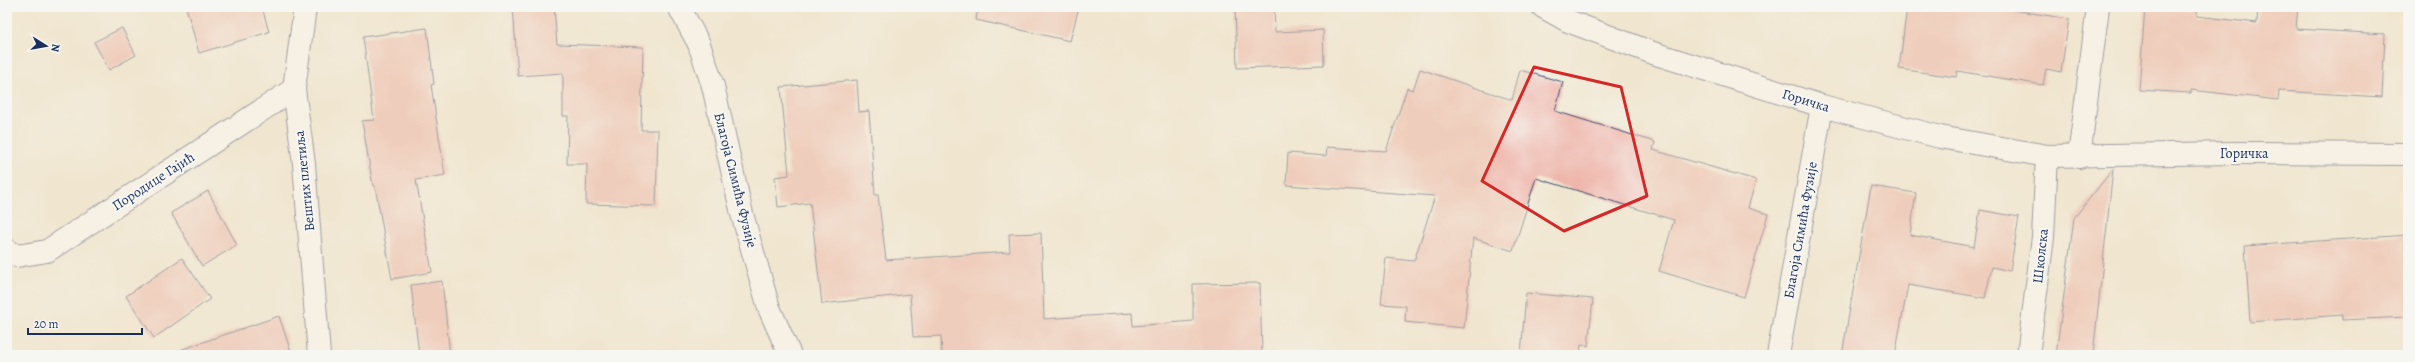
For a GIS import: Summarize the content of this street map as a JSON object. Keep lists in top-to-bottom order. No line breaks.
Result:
{"streets":{"street":["Горичка","Благоја Симића Фузије","Породице Гајић","Вештих плетиља","Школска"]},"crossings":[["Горичка","Благоја Симића Фузије"],["Горичка","Школска"],["Породице Гајић","Вештих плетиља"]],"scale_bar":"20 m","north":"right"}
